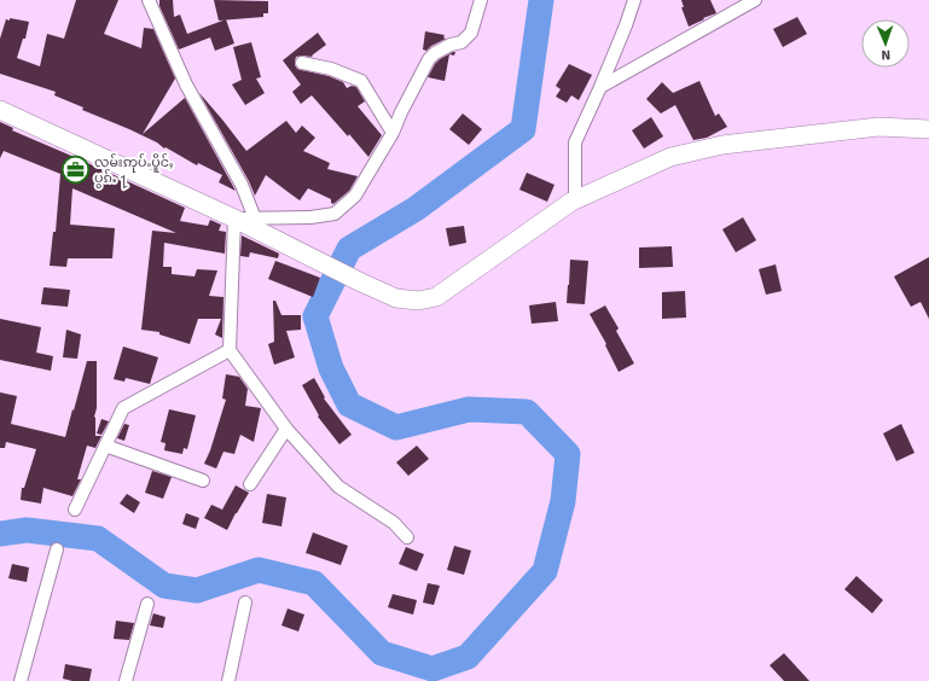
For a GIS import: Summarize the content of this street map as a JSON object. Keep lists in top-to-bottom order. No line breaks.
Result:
{"places":{"office":["လုမ်းဢုပ်ႉပိူင်ႇ ပွၵ်ႉ ႑"]},"north":"bottom"}
